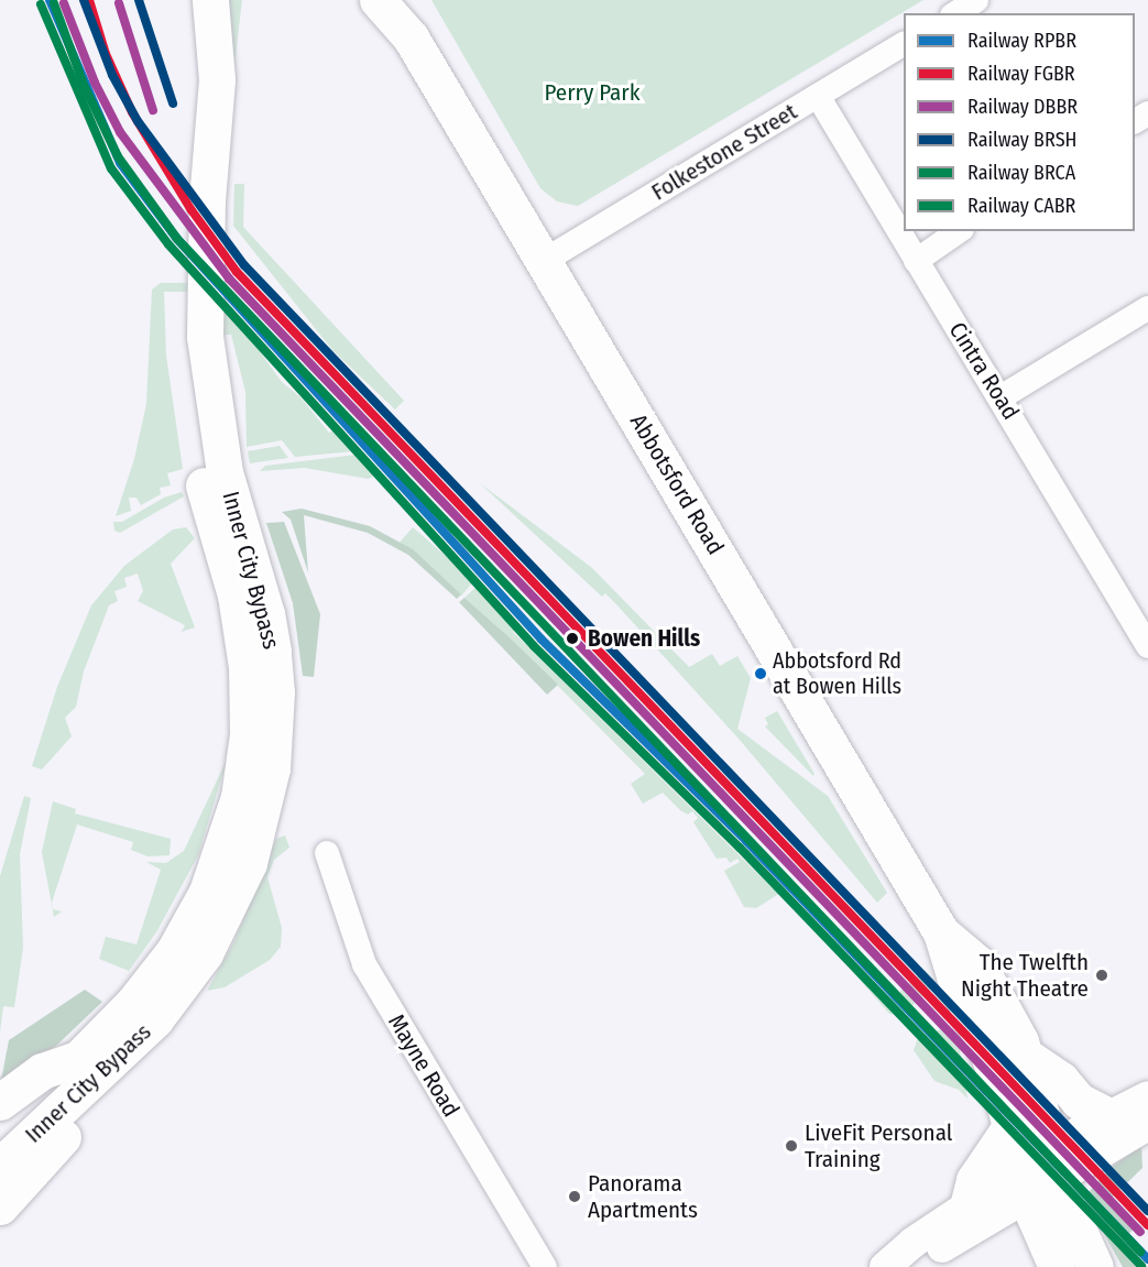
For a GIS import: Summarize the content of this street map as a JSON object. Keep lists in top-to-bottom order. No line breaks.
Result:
{"streets":{"highway":["Abbotsford Road","Inner City Bypass"],"street":["Folkestone Street","Cintra Road","Mayne Road"]},"crossings":[["Folkestone Street","Cintra Road"],["Folkestone Street","Abbotsford Road"]],"parks":["Perry Park"],"places":["Bowen Hills","Abbotsford Rd at Bowen Hills","The Twelfth Night Theatre","LiveFit Personal Training","Panorama Apartments"],"lines":["rail line RPBR","rail line FGBR","rail line BRSH","rail line DBBR","rail line CABR","rail line BRCA"],"legend":["Railway RPBR","Railway FGBR","Railway DBBR","Railway BRSH","Railway BRCA","Railway CABR"]}
